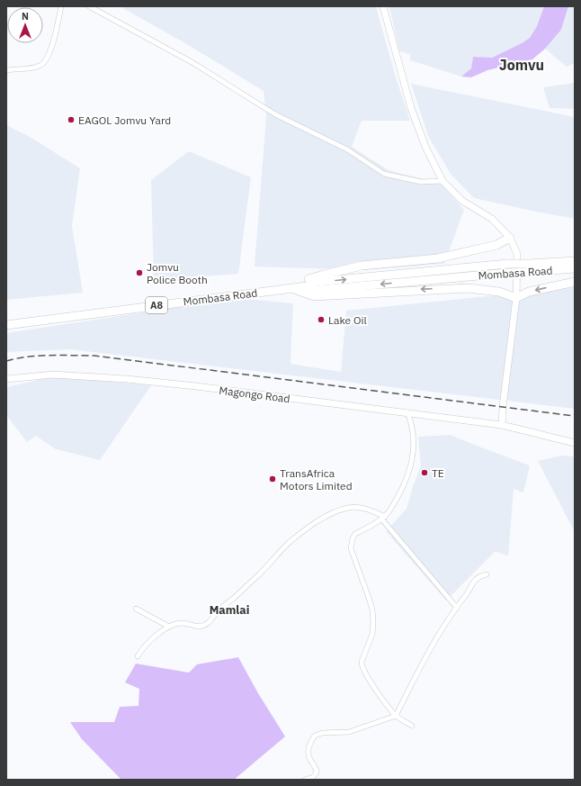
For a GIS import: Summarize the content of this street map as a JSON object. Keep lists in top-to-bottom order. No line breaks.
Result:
{"streets":{"highway":["Mombasa Road","A8"],"main road":["Magongo Road"]},"districts":["Jomvu","Mamlai"],"places":["EAGOL Jomvu Yard","Jomvu Police Booth","Lake Oil","TE","TransAfrica Motors Limited"],"north":"top"}
